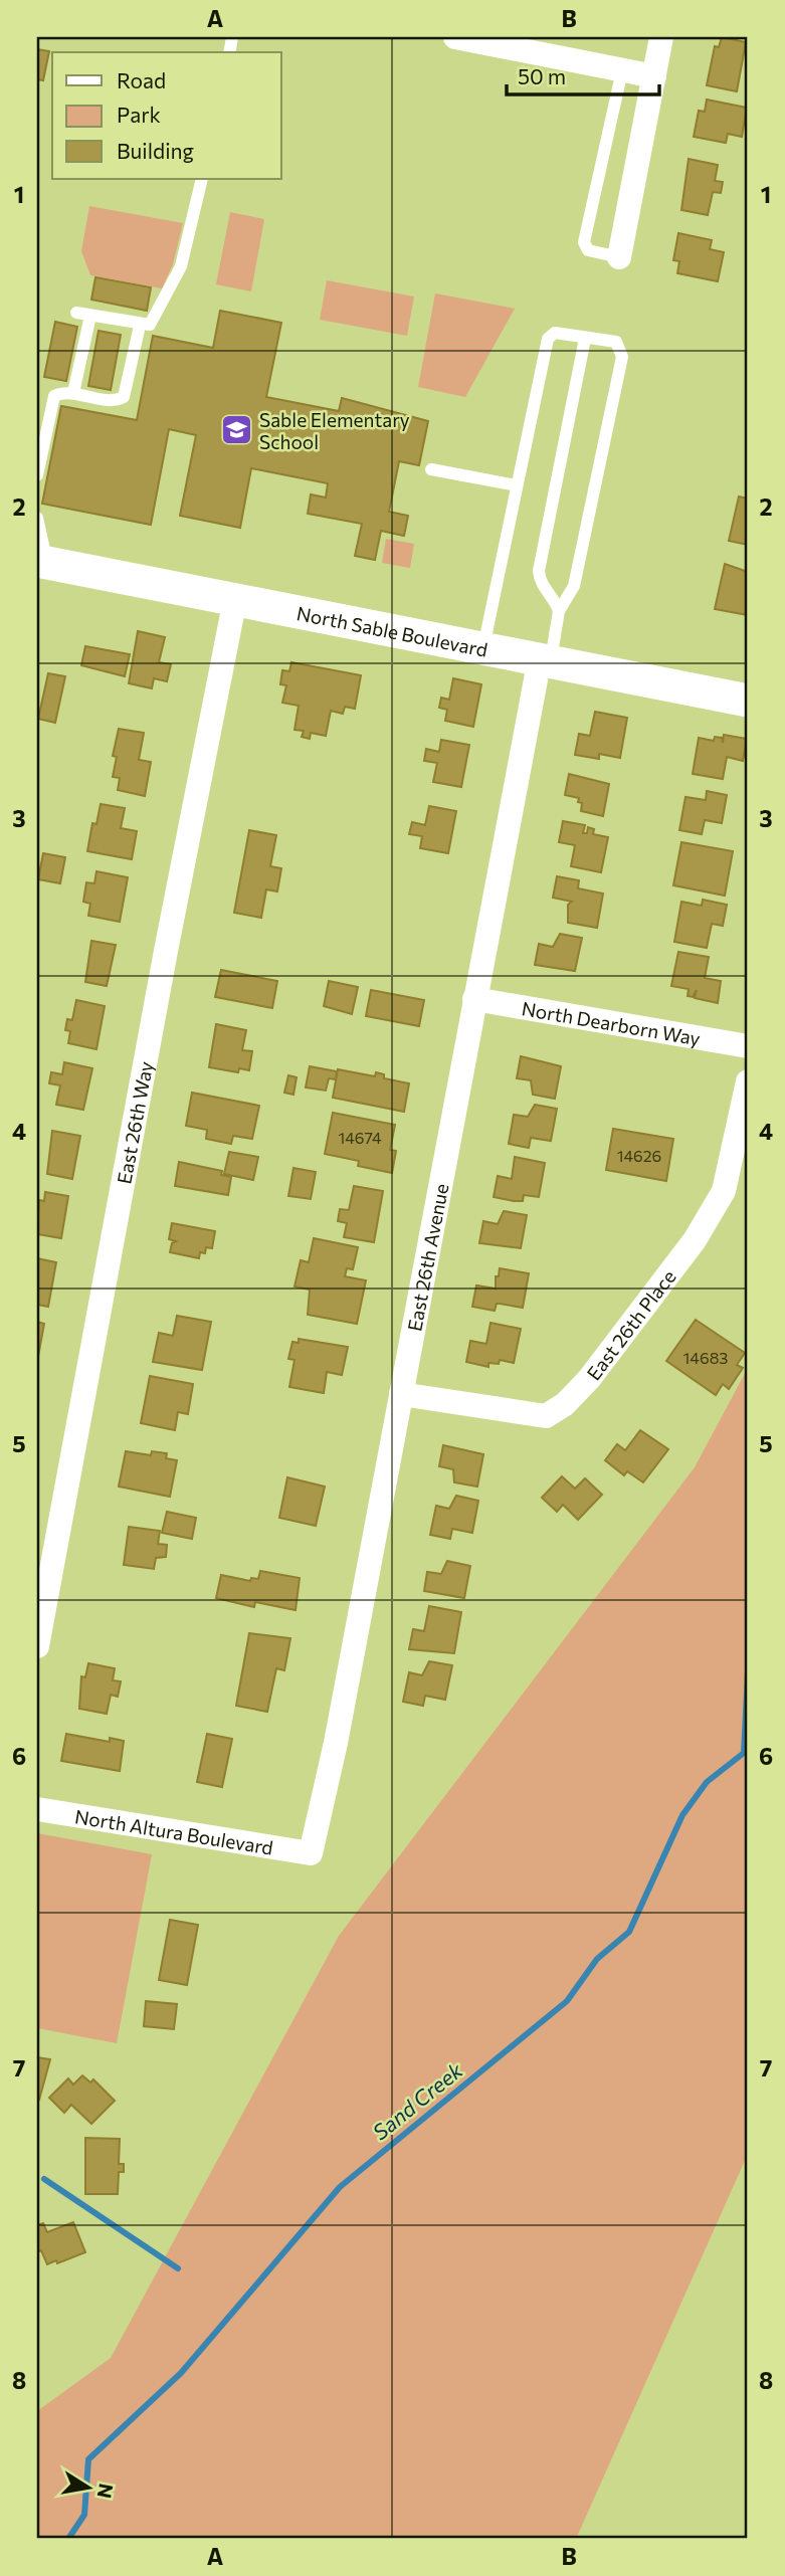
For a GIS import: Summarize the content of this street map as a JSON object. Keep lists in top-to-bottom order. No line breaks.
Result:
{"streets":{"street":["North Sable Boulevard","North Dearborn Way","East 26th Way","East 26th Avenue","East 26th Place","North Altura Boulevard"]},"crossings":[["North Sable Boulevard","East 26th Way"],["North Sable Boulevard","East 26th Avenue"],["North Dearborn Way","East 26th Avenue"],["East 26th Avenue","East 26th Place"],["East 26th Avenue","North Altura Boulevard"]],"water":["Sand Creek"],"places":{"school or university":["Sable Elementary School"]},"house_numbers":["14674","14626","14683"],"legend":["Road","Park","Building"],"scale_bar":"50 m","north":"right","grid":{"columns":["A","B"],"rows":["1","2","3","4","5","6","7","8"]}}
